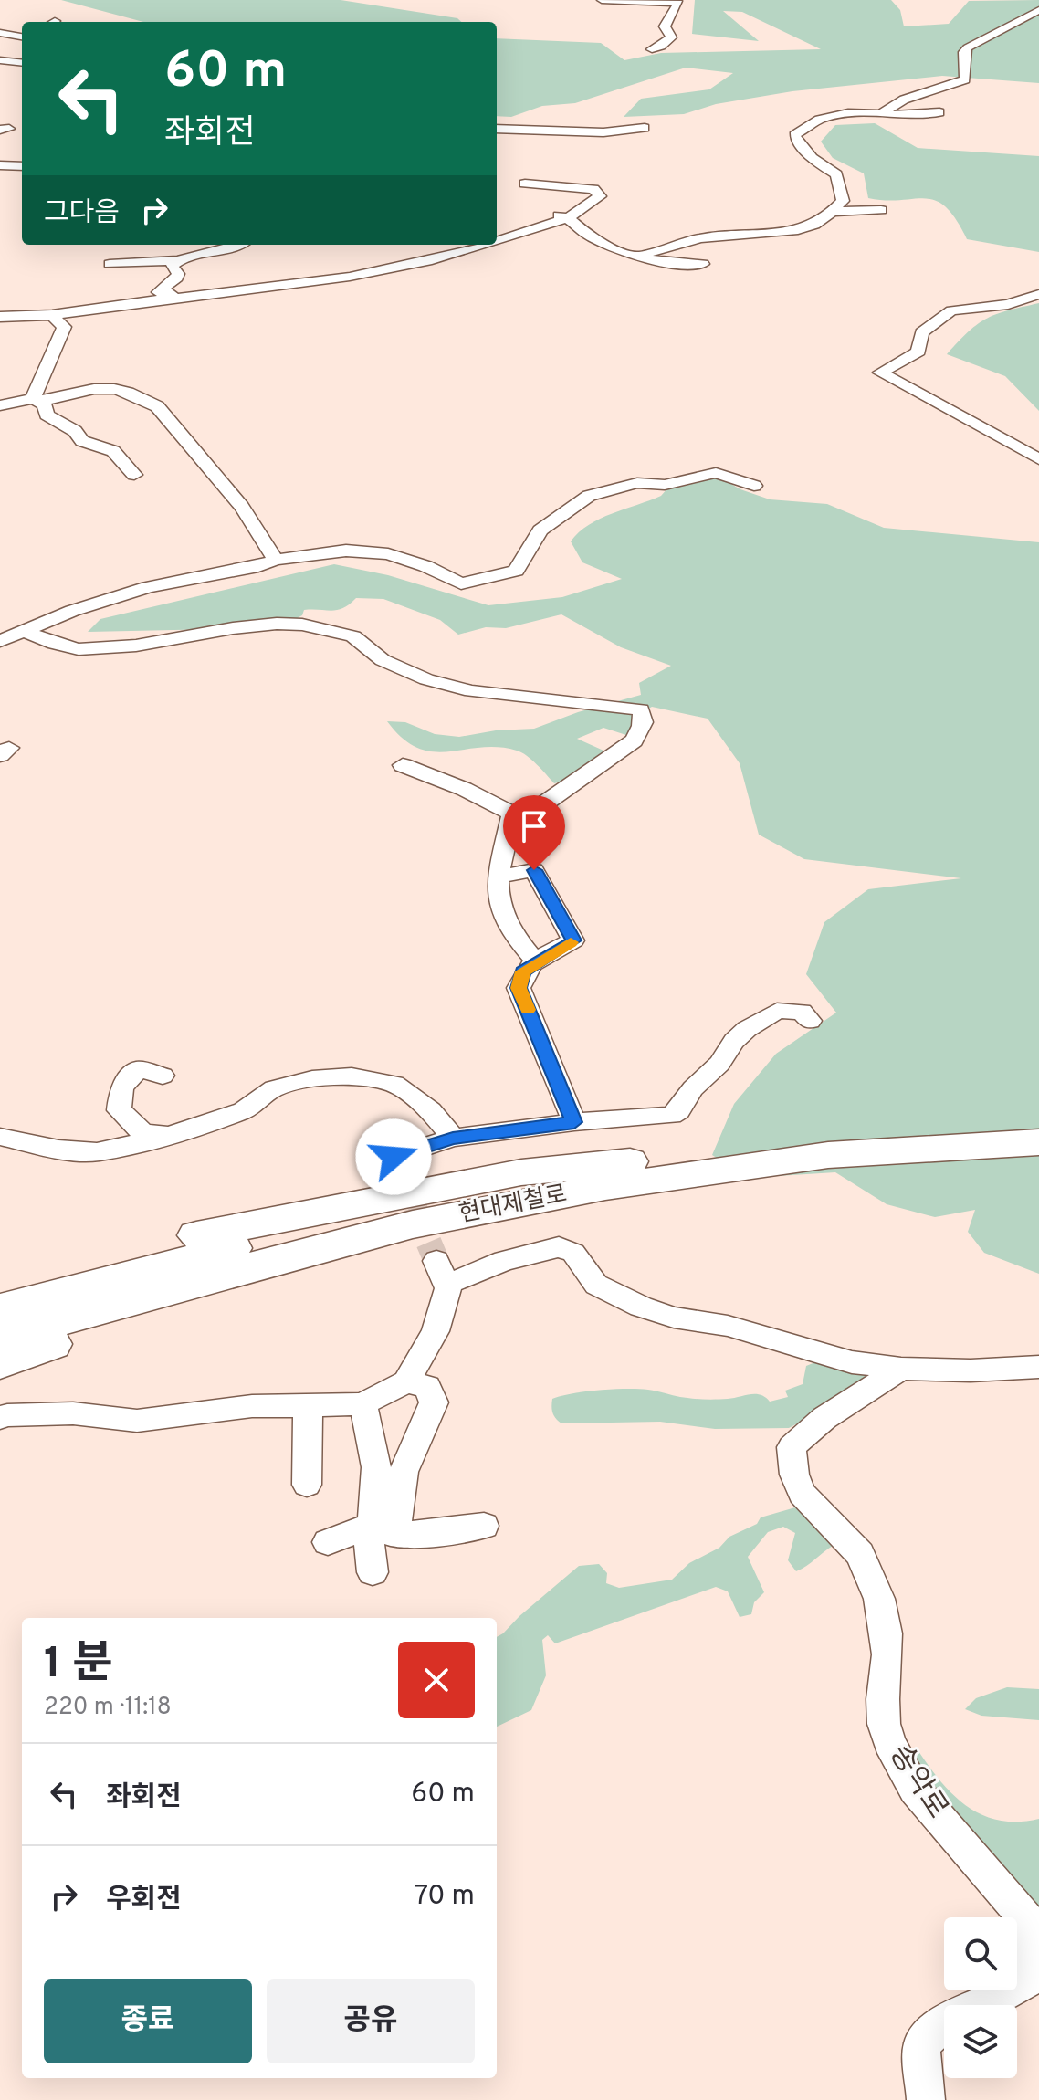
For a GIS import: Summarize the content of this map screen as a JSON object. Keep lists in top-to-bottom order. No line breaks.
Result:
{"streets":{"highway":["현대제철로"],"street":["송악로"]},"page":{"turn":["60 m","좌회전"],"then":"그다음","heading":["1 분","220 m · 11:18"],"list":[{"name":"좌회전","value":"60 m"},{"name":"우회전","value":"70 m"}],"buttons":["종료","공유"]}}
